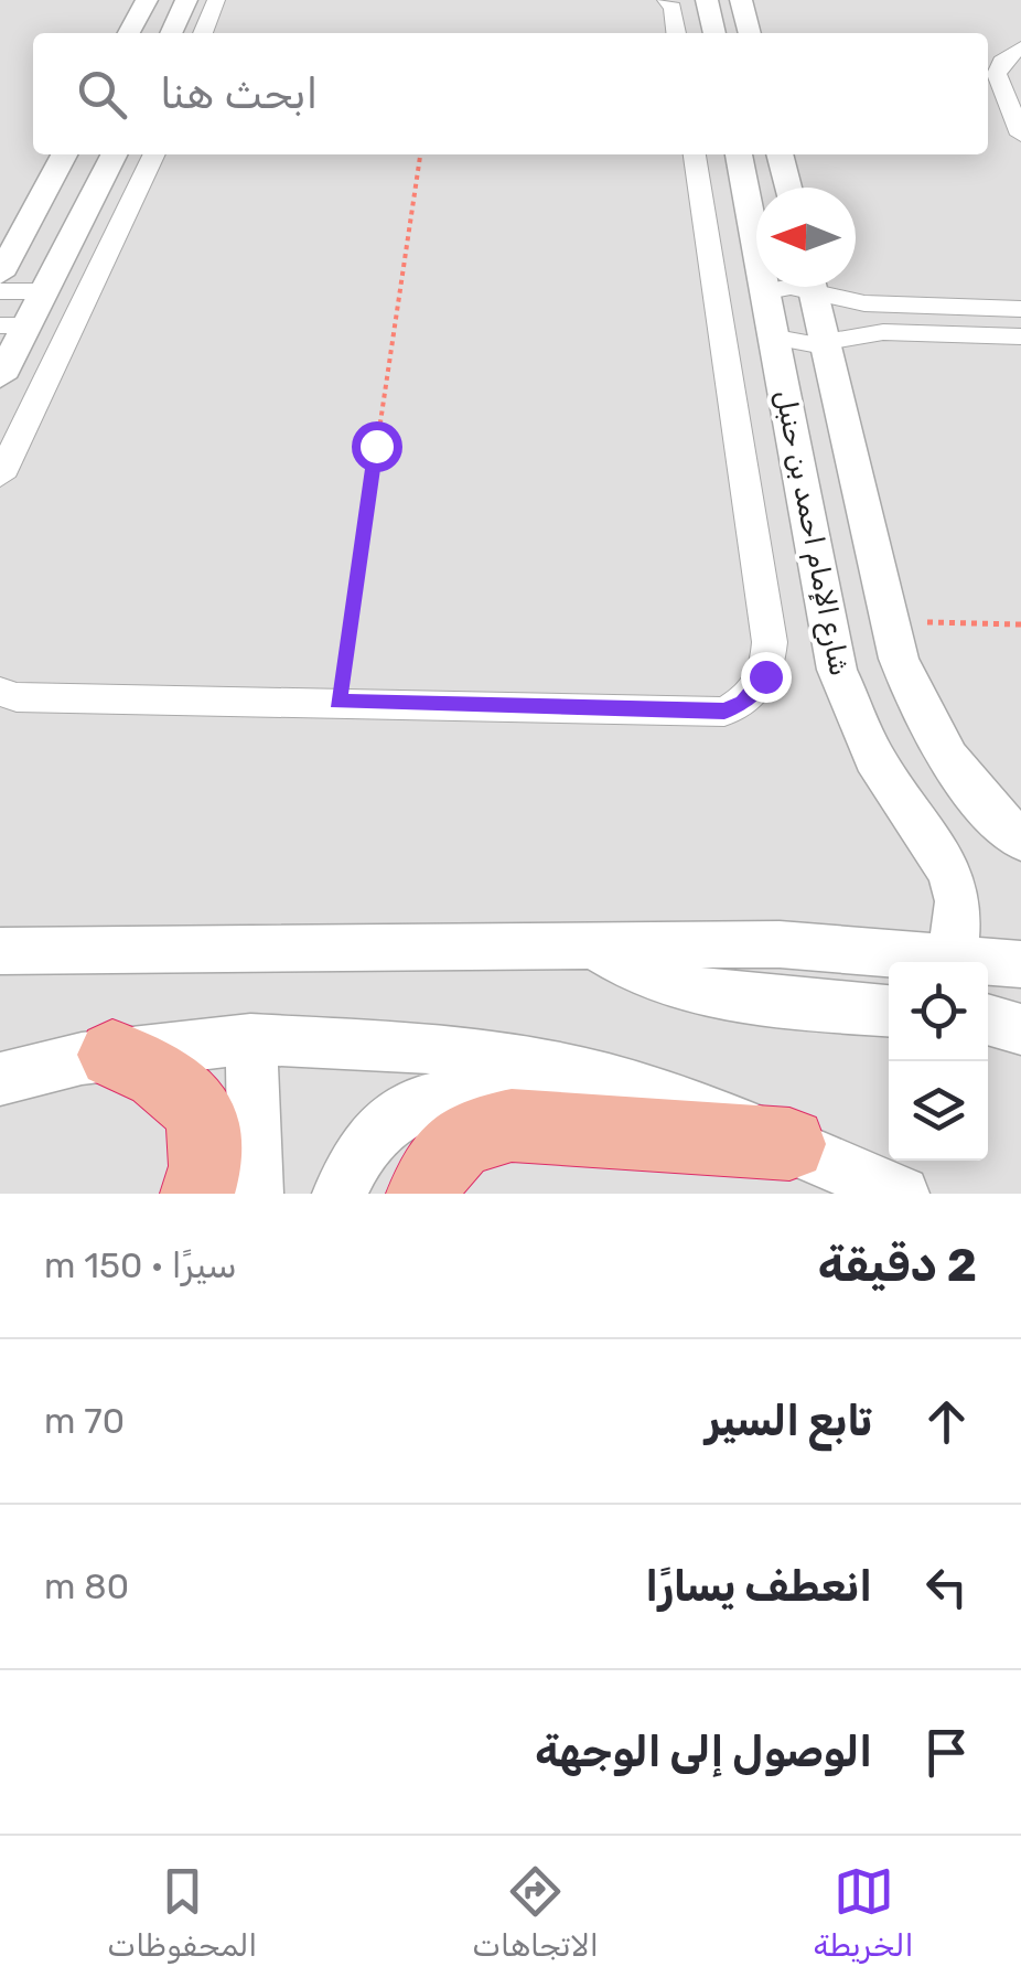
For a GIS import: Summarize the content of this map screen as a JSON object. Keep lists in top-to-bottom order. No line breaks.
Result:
{"streets":{"street":["شارع الإمام احمد بن حنبل"]},"north":"left","page":{"search":"ابحث هنا","heading":["2 دقيقة","سيرًا · 150 m"],"list":[["تابع السير","70 m"],["انعطف يسارًا","80 m"],"الوصول إلى الوجهة"],"nav":["الخريطة","الاتجاهات","المحفوظات"]}}
